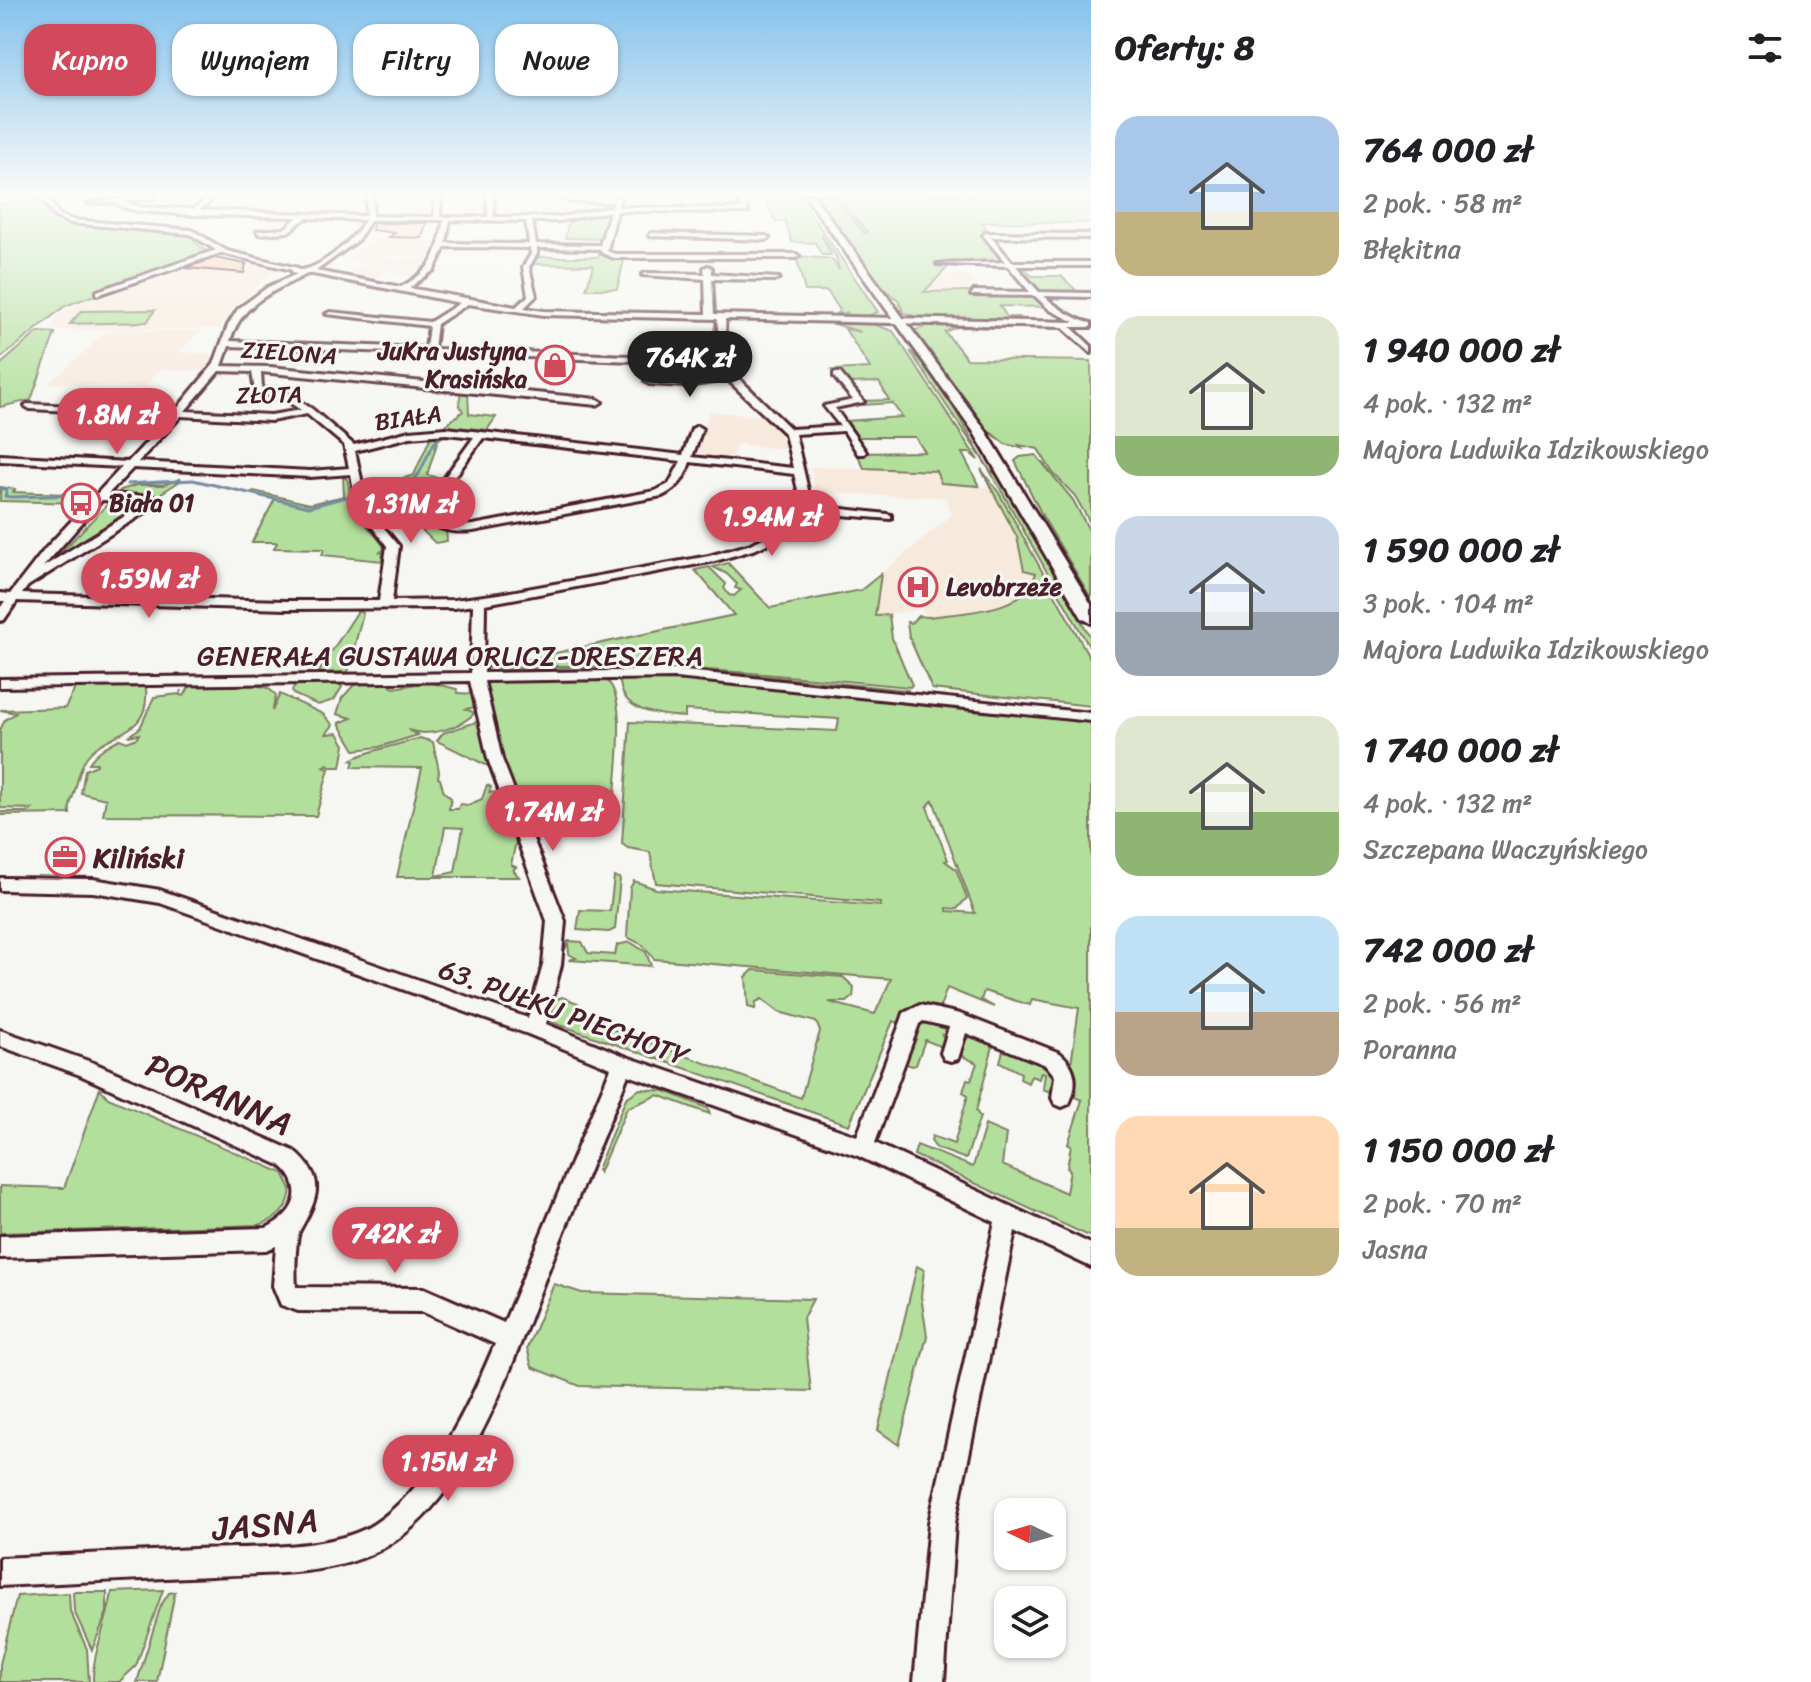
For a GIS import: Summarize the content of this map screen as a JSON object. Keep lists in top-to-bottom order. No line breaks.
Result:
{"streets":{"street":["ZIELONA","ZŁOTA","BIAŁA","GENERAŁA GUSTAWA ORLICZ-DRESZERA","63. PUŁKU PIECHOTY","PORANNA","JASNA"]},"crossings":[["ZŁOTA","BIAŁA"],["63. PUŁKU PIECHOTY","JASNA"]],"places":{"shop":["JuKra Justyna Krasińska"],"bus stop":["Biała 01"],"hospital":["Levobrzeże"],"office":["Kiliński"]},"north":"left","page":{"heading":"Oferty: 8","chip":["Kupno","Wynajem","Filtry","Nowe"],"list":[{"name":"764 000 zł","note":"2 pok. · 58 m² · Błękitna"},{"name":"1 940 000 zł","note":"4 pok. · 132 m² · Majora Ludwika Idzikowskiego"},{"name":"1 590 000 zł","note":"3 pok. · 104 m² · Majora Ludwika Idzikowskiego"},{"name":"1 740 000 zł","note":"4 pok. · 132 m² · Szczepana Waczyńskiego"},{"name":"742 000 zł","note":"2 pok. · 56 m² · Poranna"},{"name":"1 150 000 zł","note":"2 pok. · 70 m² · Jasna"}],"price":["764K zł","1.8M zł","1.31M zł","1.94M zł","1.59M zł","1.74M zł","742K zł","1.15M zł"]}}
